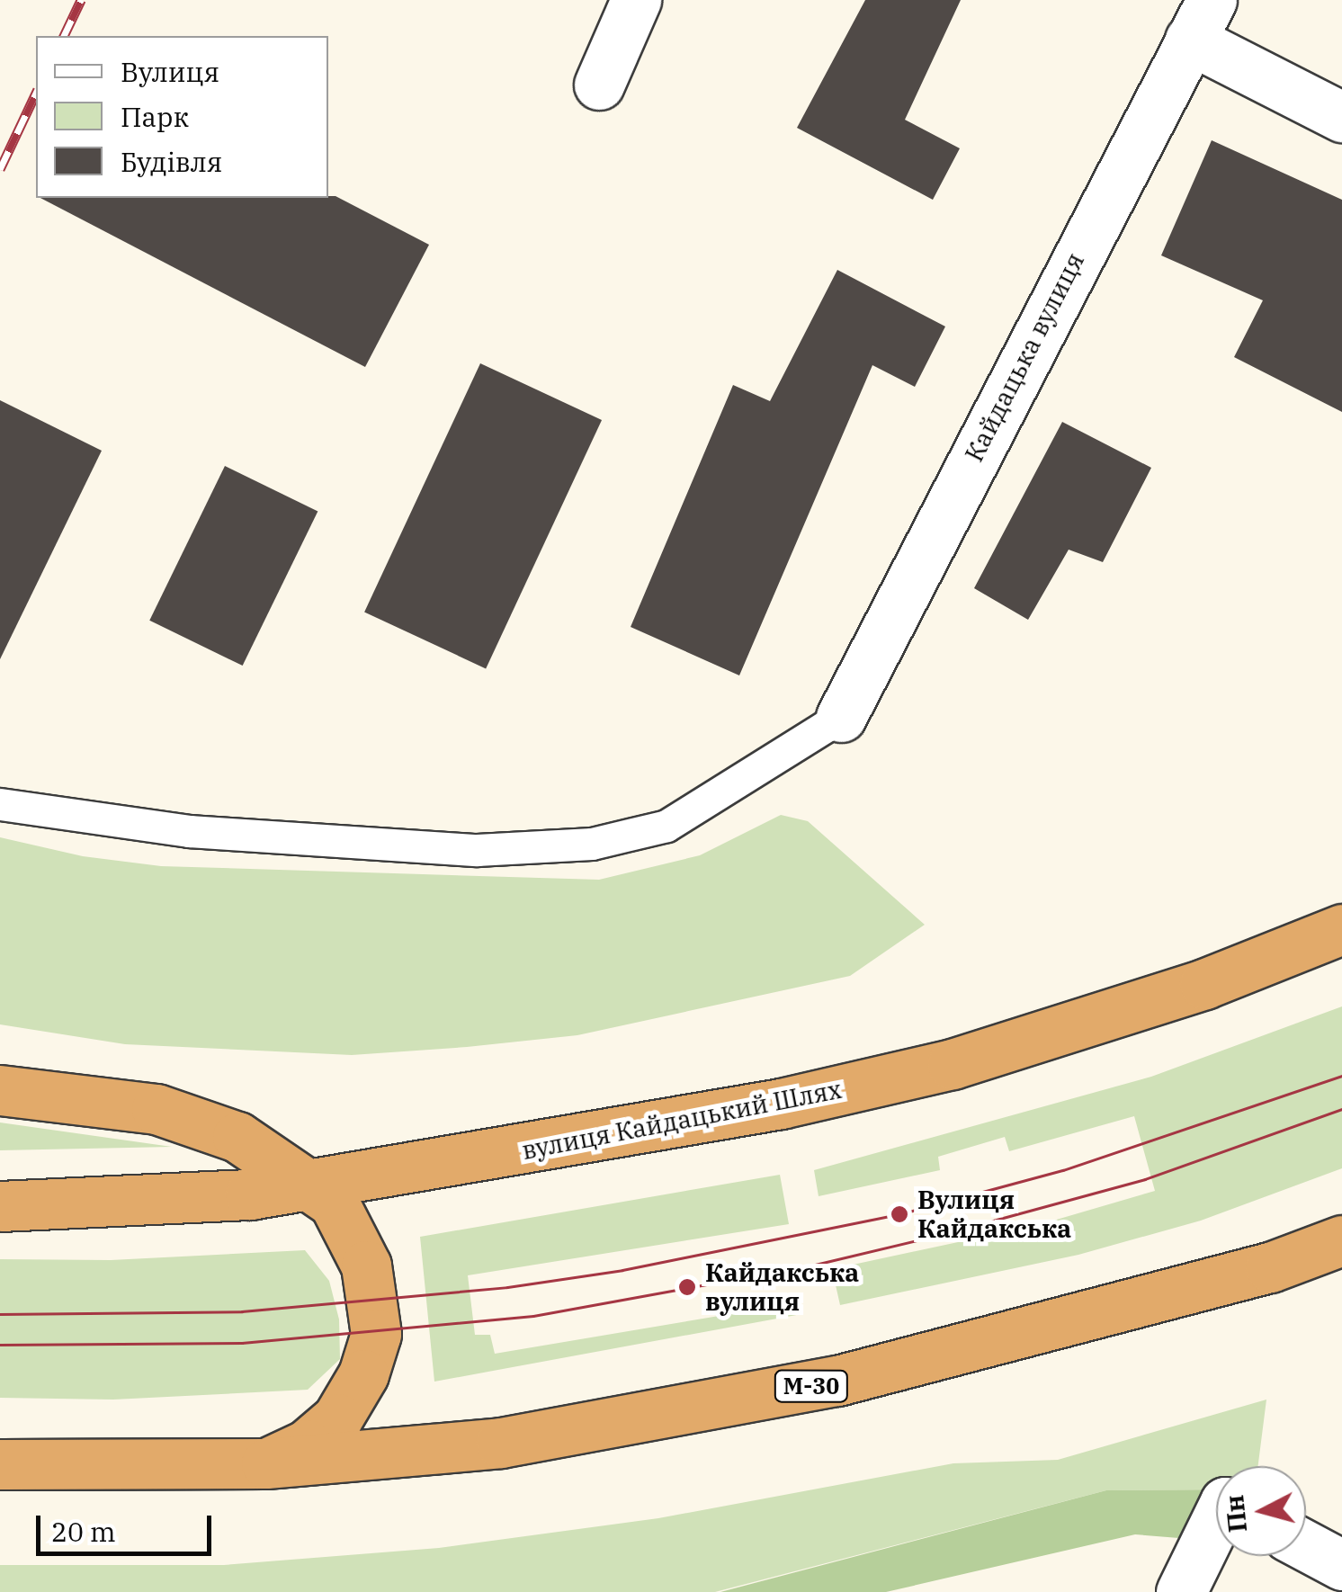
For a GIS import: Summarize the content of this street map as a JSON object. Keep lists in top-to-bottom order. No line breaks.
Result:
{"streets":{"highway":["вулиця Кайдацький Шлях","М-30"],"street":["Кайдацька вулиця"]},"places":["Вулиця Кайдакська","Кайдакська вулиця"],"legend":["Вулиця","Парк","Будівля"],"scale_bar":"20 m","north":"left"}
